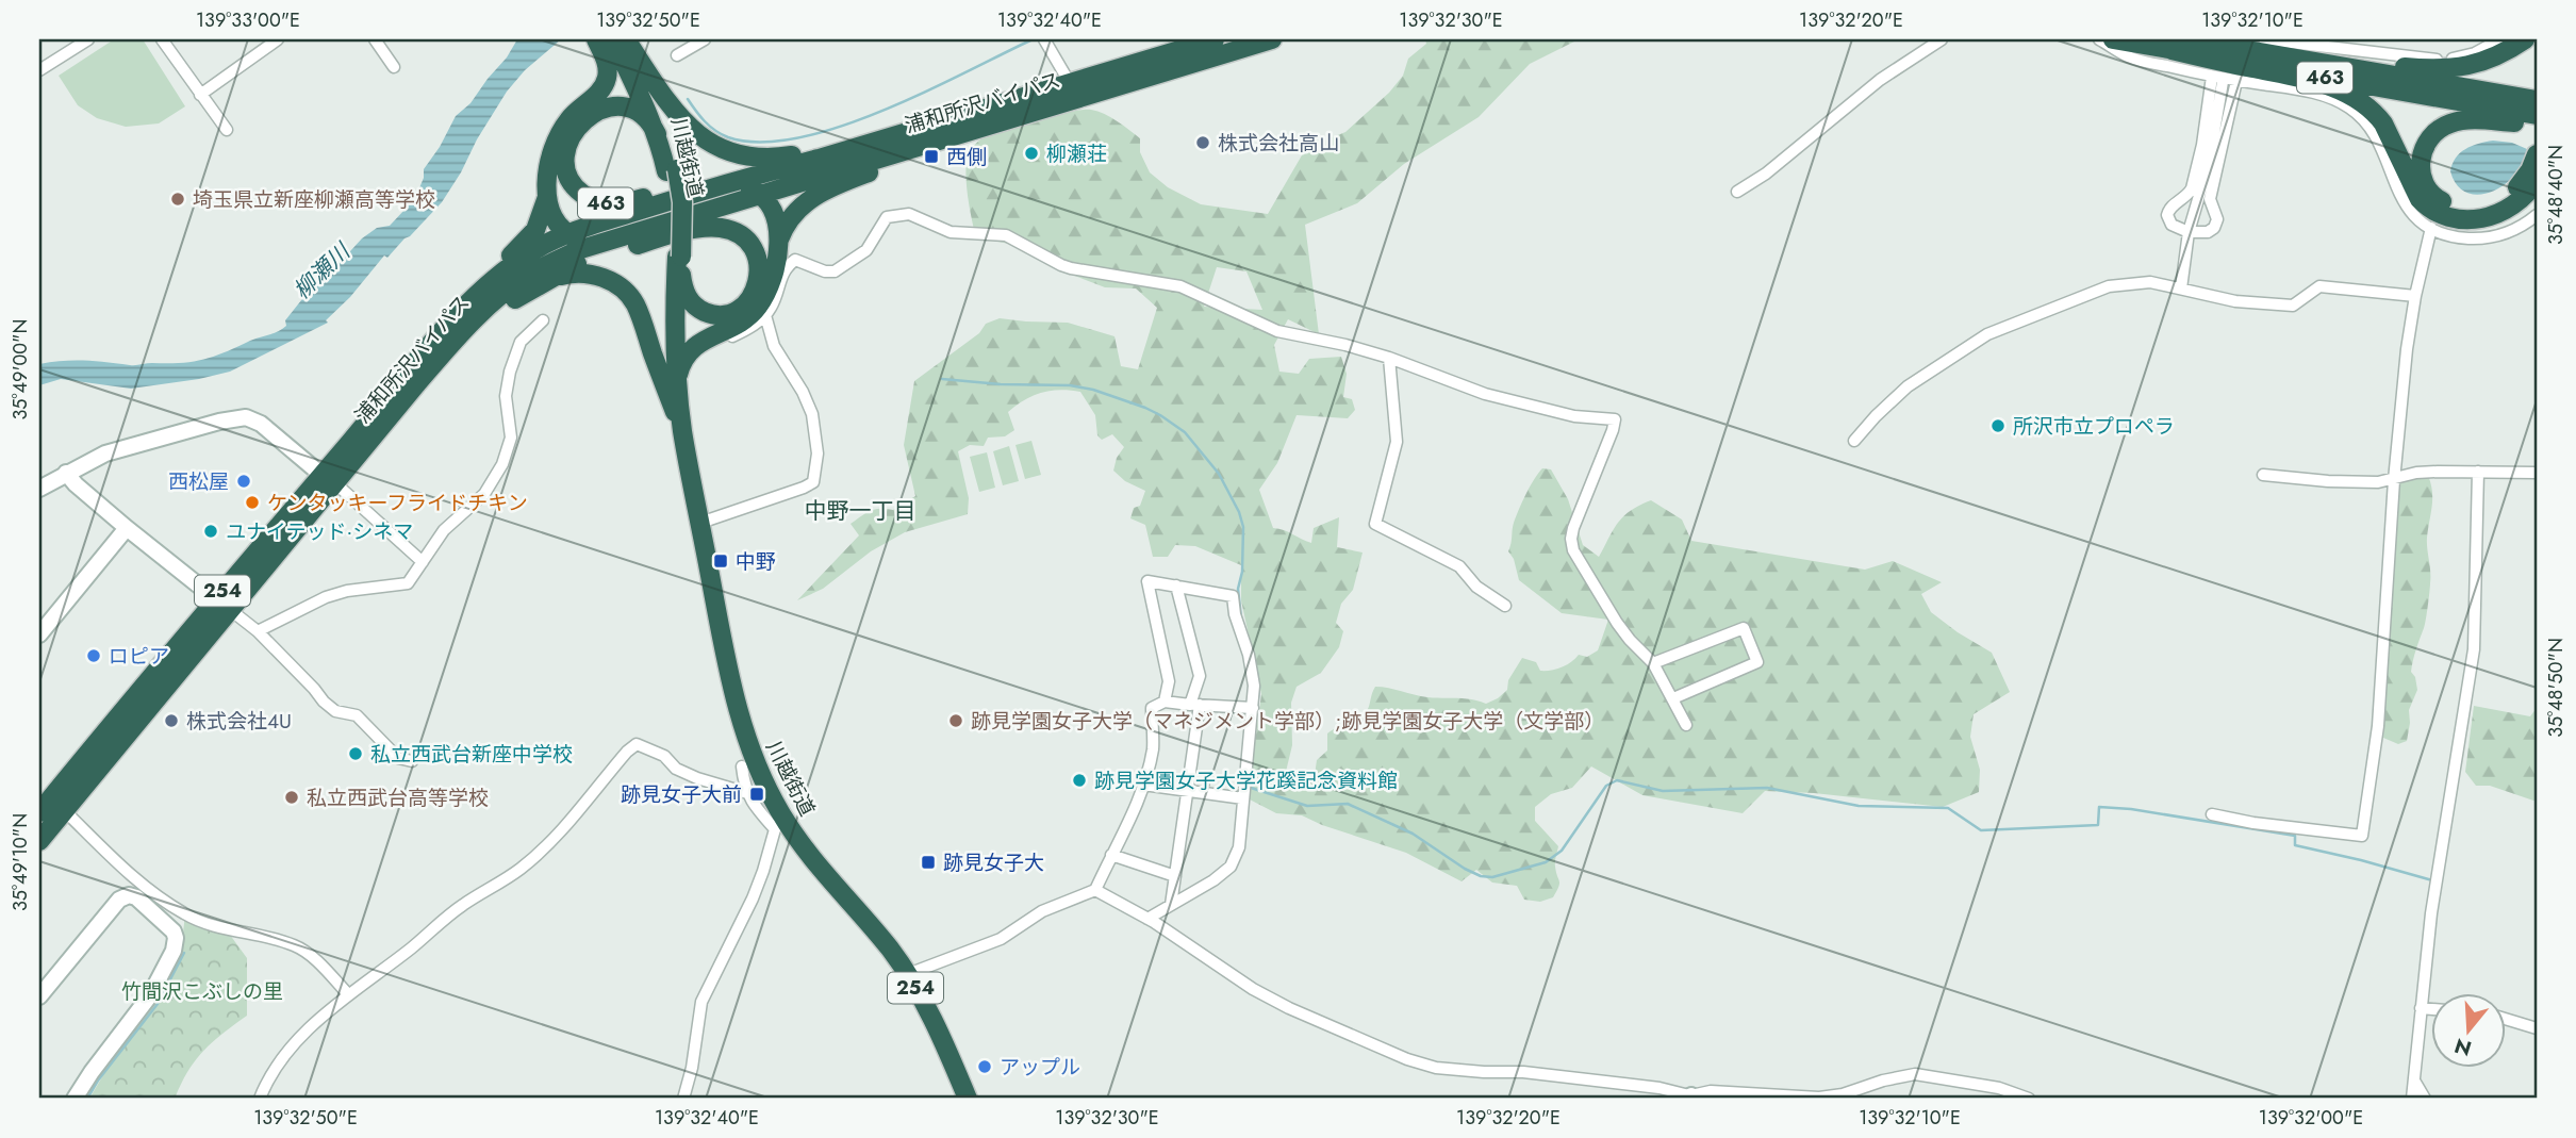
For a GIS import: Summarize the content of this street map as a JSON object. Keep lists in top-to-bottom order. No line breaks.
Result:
{"streets":{"highway":["463","浦和所沢バイパス","川越街道","254"]},"crossings":[["浦和所沢バイパス","254"],["川越街道","254"]],"districts":["中野一丁目"],"water":["柳瀬川"],"parks":["竹間沢こぶしの里"],"places":{"other":["株式会社高山","柳瀬荘","埼玉県立新座柳瀬高等学校","所沢市立プロペラ","西松屋","ケンタッキーフライドチキン","ユナイテッド·シネマ","ロピア","株式会社4U","跡見学園女子大学（マネジメント学部）;跡見学園女子大学（文学部）","私立西武台新座中学校","跡見学園女子大学花蹊記念資料館","私立西武台高等学校","アップル"],"transit":["西側","中野","跡見女子大前","跡見女子大"]},"north":"bottom","coordinates":["139°33'00\"E","139°32'50\"E","139°32'40\"E","139°32'30\"E","139°32'20\"E","139°32'10\"E","35°48'40\"N","35°49'00\"N","35°48'50\"N","35°49'10\"N","139°32'00\"E"]}
